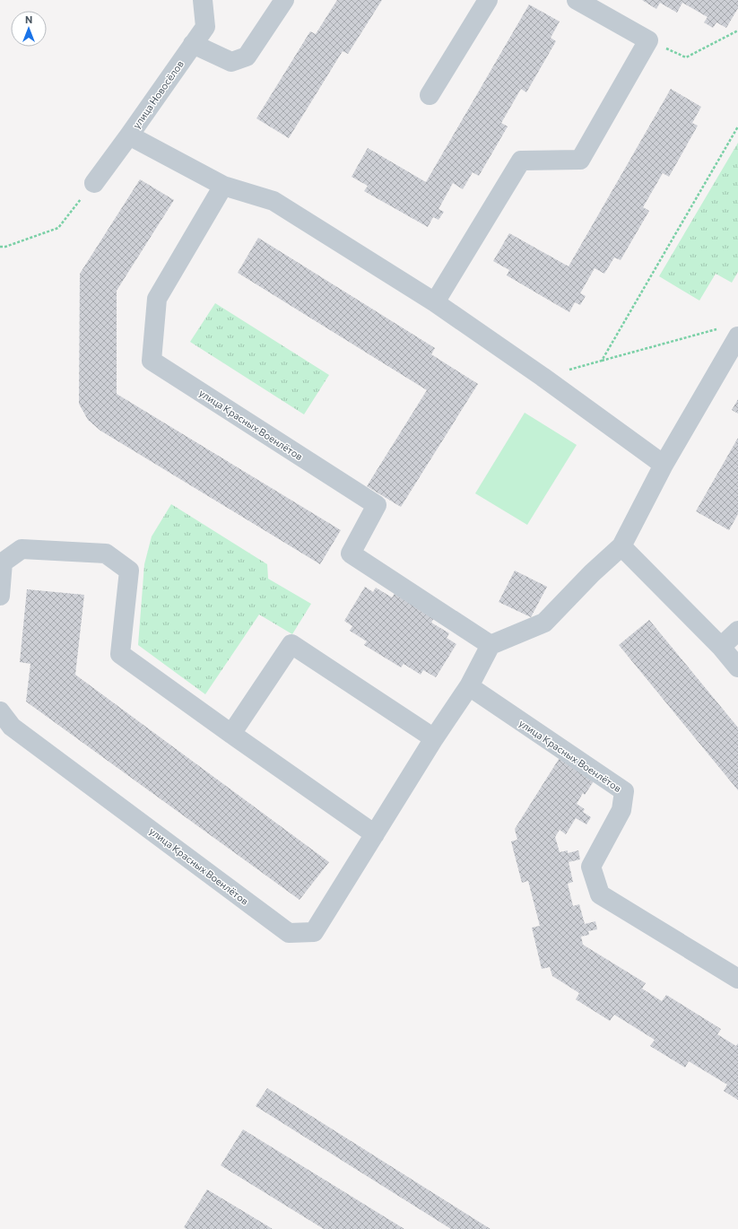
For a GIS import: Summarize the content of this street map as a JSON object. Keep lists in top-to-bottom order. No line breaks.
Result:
{"streets":{"street":["улица Новосёлов","улица Красных Военлётов"]},"north":"top"}
